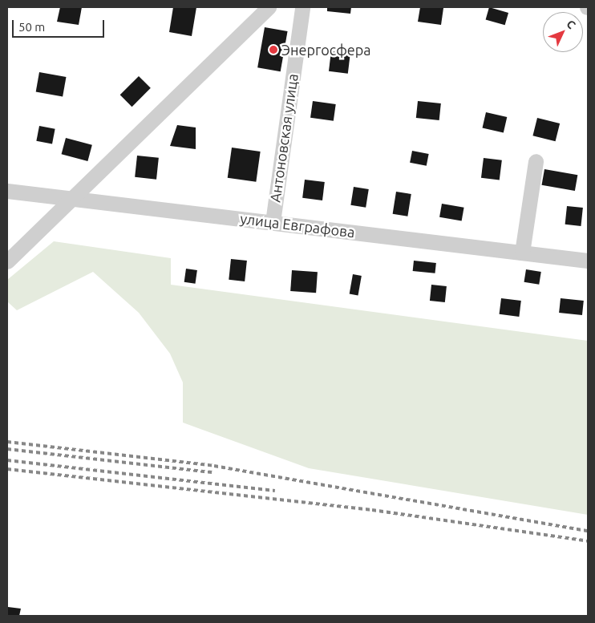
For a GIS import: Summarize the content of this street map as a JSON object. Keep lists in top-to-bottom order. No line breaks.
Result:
{"streets":{"street":["Антоновская улица","улица Евграфова"]},"crossings":[["Антоновская улица","улица Евграфова"]],"places":["Энергосфера"],"scale_bar":"50 m","north":"top right"}
